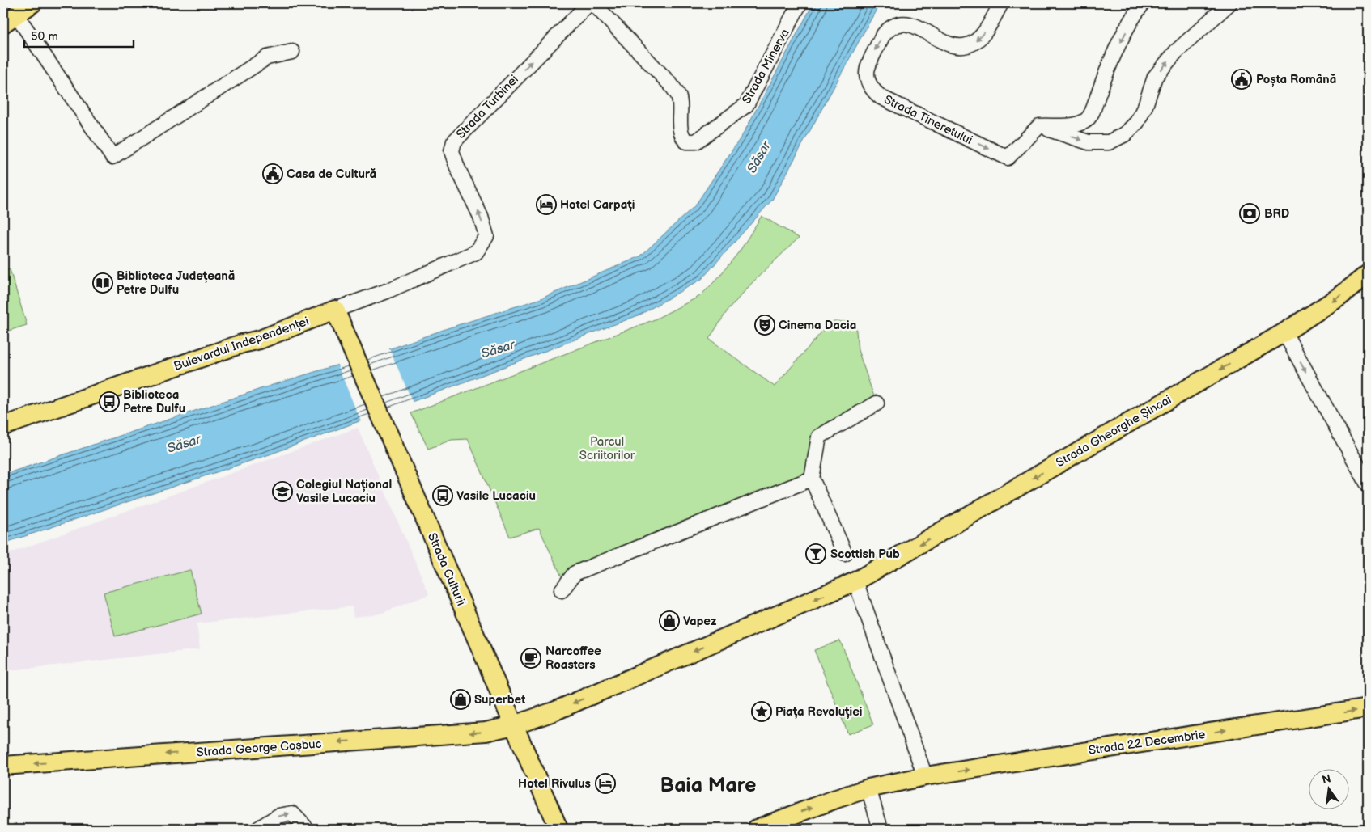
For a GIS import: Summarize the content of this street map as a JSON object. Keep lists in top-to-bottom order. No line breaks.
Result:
{"streets":{"main road":["Bulevardul Independenței","Strada Gheorghe Șincai","Strada Culturii","Strada 22 Decembrie","Strada George Coșbuc"],"street":["Strada Minerva","Strada Turbinei","Strada Tineretului"]},"crossings":[["Strada Turbinei","Bulevardul Independenței"],["Bulevardul Independenței","Strada Culturii"],["Strada Culturii","Strada George Coșbuc"]],"one_way":["Strada Turbinei","Strada Gheorghe Șincai","Strada 22 Decembrie","Strada George Coșbuc"],"districts":["Baia Mare"],"water":["Săsar"],"parks":["Parcul Scriitorilor"],"places":{"public building":["Poșta Română","Casa de Cultură"],"hotel":["Hotel Carpați","Hotel Rivulus"],"bank":["BRD"],"library":["Biblioteca Județeană Petre Dulfu"],"theatre":["Cinema Dacia"],"bus stop":["Biblioteca Petre Dulfu","Vasile Lucaciu"],"school or university":["Colegiul Național Vasile Lucaciu"],"bar":["Scottish Pub"],"shop":["Vapez","Superbet"],"cafe":["Narcoffee Roasters"],"place":["Piața Revoluției"]},"scale_bar":"50 m","north":"top"}
